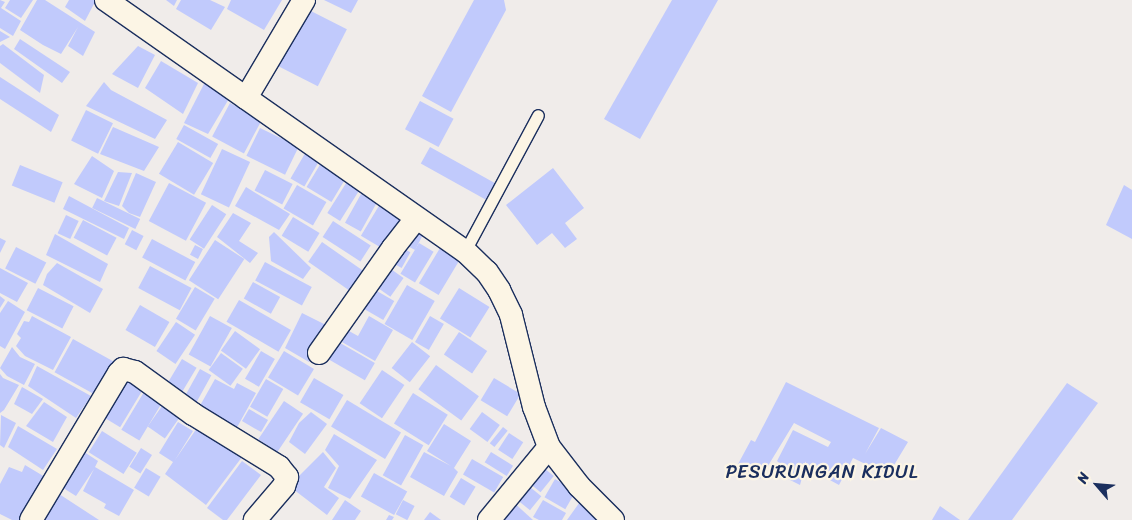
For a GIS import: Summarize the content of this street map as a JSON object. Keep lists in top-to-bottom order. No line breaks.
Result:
{"districts":["PESURUNGAN KIDUL"],"north":"top left"}
